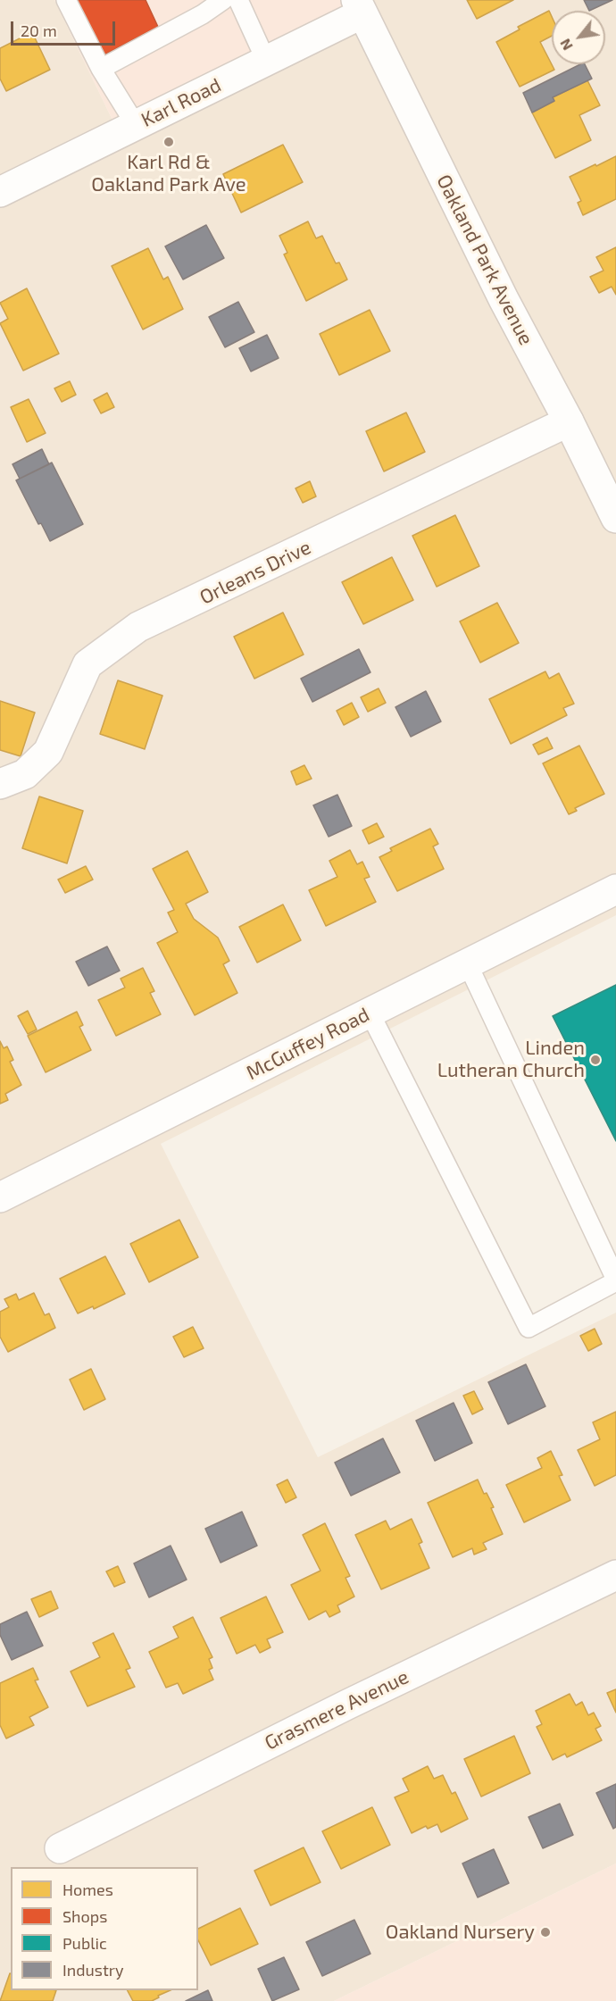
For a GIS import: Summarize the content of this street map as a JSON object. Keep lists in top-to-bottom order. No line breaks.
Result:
{"streets":{"street":["Karl Road","Oakland Park Avenue","Orleans Drive","McGuffey Road","Grasmere Avenue"]},"crossings":[["Karl Road","Oakland Park Avenue"],["Oakland Park Avenue","Orleans Drive"]],"places":["Karl Rd & Oakland Park Ave","Linden Lutheran Church","Oakland Nursery"],"legend":["Homes","Shops","Public","Industry"],"scale_bar":"20 m","north":"bottom left"}
